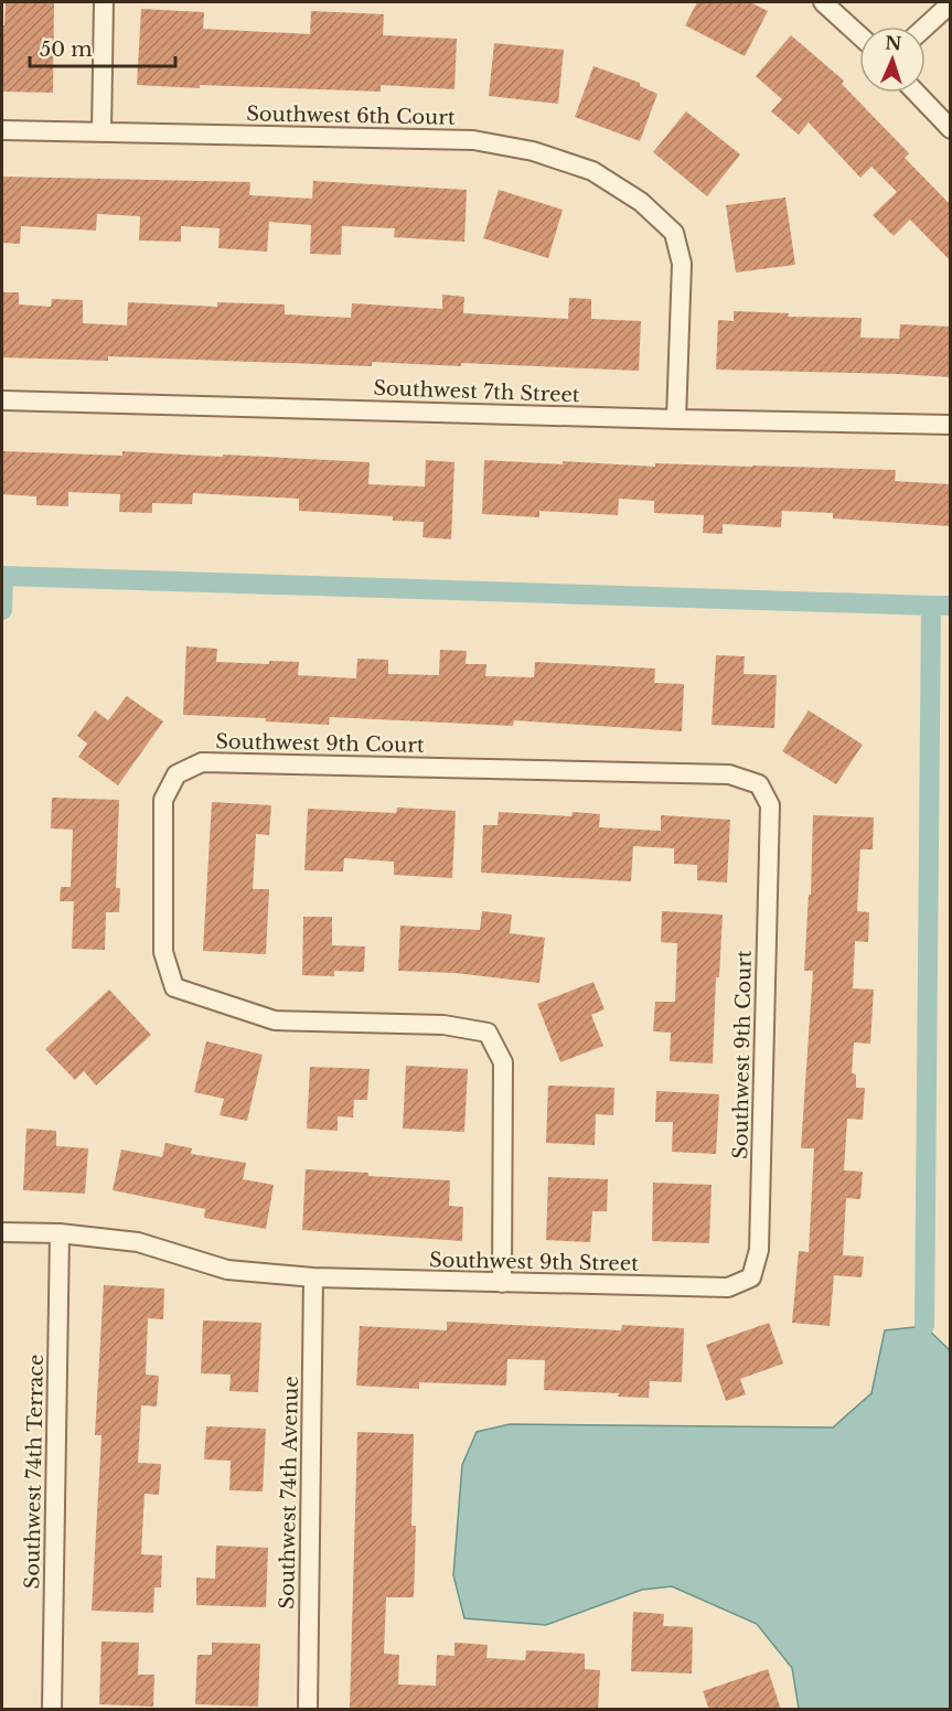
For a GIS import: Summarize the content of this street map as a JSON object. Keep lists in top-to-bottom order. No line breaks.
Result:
{"streets":{"street":["Southwest 6th Court","Southwest 7th Street","Southwest 9th Court","Southwest 9th Street","Southwest 74th Terrace","Southwest 74th Avenue"]},"crossings":[["Southwest 6th Court","Southwest 7th Street"],["Southwest 9th Court","Southwest 9th Street"],["Southwest 9th Street","Southwest 74th Terrace"],["Southwest 9th Street","Southwest 74th Avenue"]],"scale_bar":"50 m","north":"top"}
